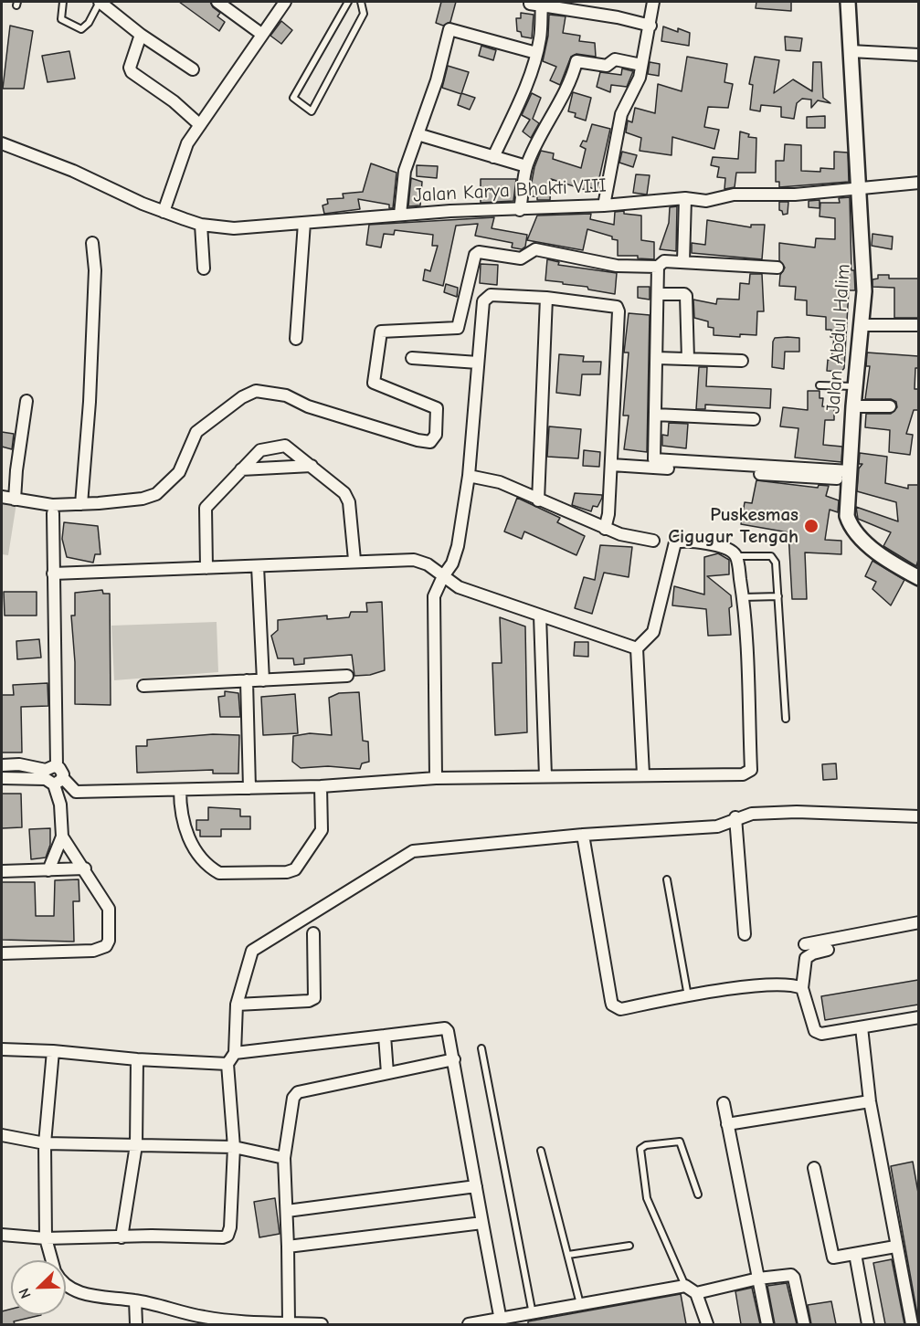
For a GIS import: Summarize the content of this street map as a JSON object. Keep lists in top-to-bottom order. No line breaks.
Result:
{"streets":{"street":["Jalan Karya Bhakti VIII","Jalan Abdul Halim"]},"crossings":[["Jalan Karya Bhakti VIII","Jalan Abdul Halim"]],"places":["Puskesmas Cigugur Tengah"],"north":"bottom left"}
